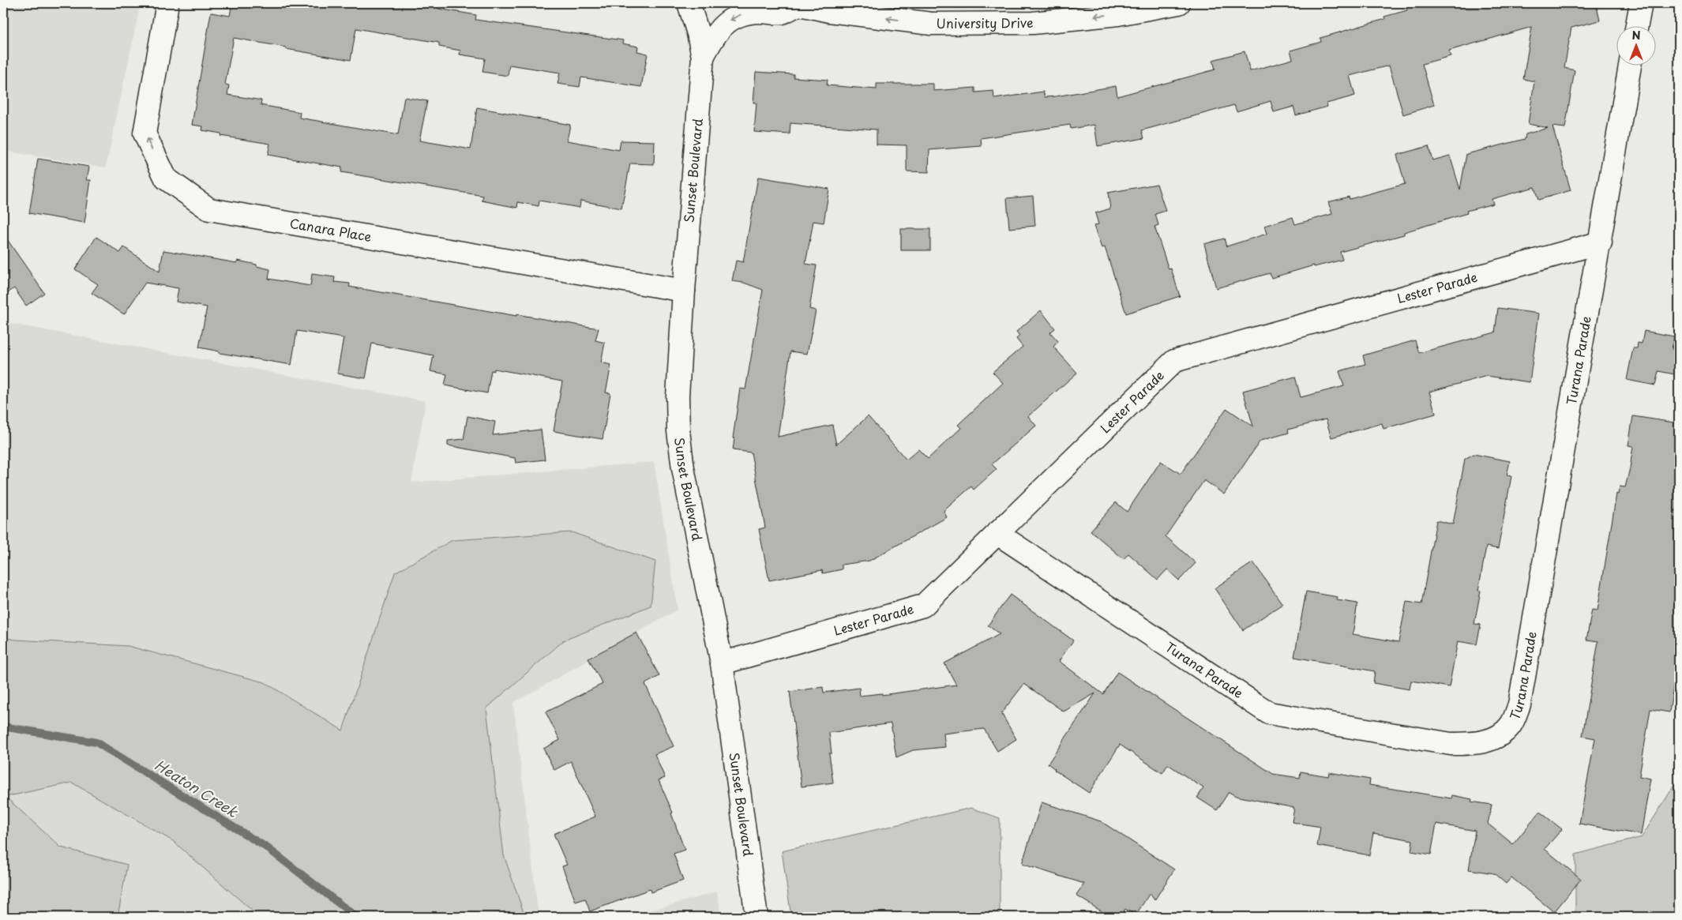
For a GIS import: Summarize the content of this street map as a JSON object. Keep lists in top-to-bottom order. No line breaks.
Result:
{"streets":{"street":["University Drive","Sunset Boulevard","Canara Place","Lester Parade","Turana Parade"]},"crossings":[["University Drive","Sunset Boulevard"],["Sunset Boulevard","Canara Place"],["Sunset Boulevard","Lester Parade"],["Lester Parade","Turana Parade"]],"one_way":["University Drive","Canara Place"],"water":["Heaton Creek"],"north":"top"}
